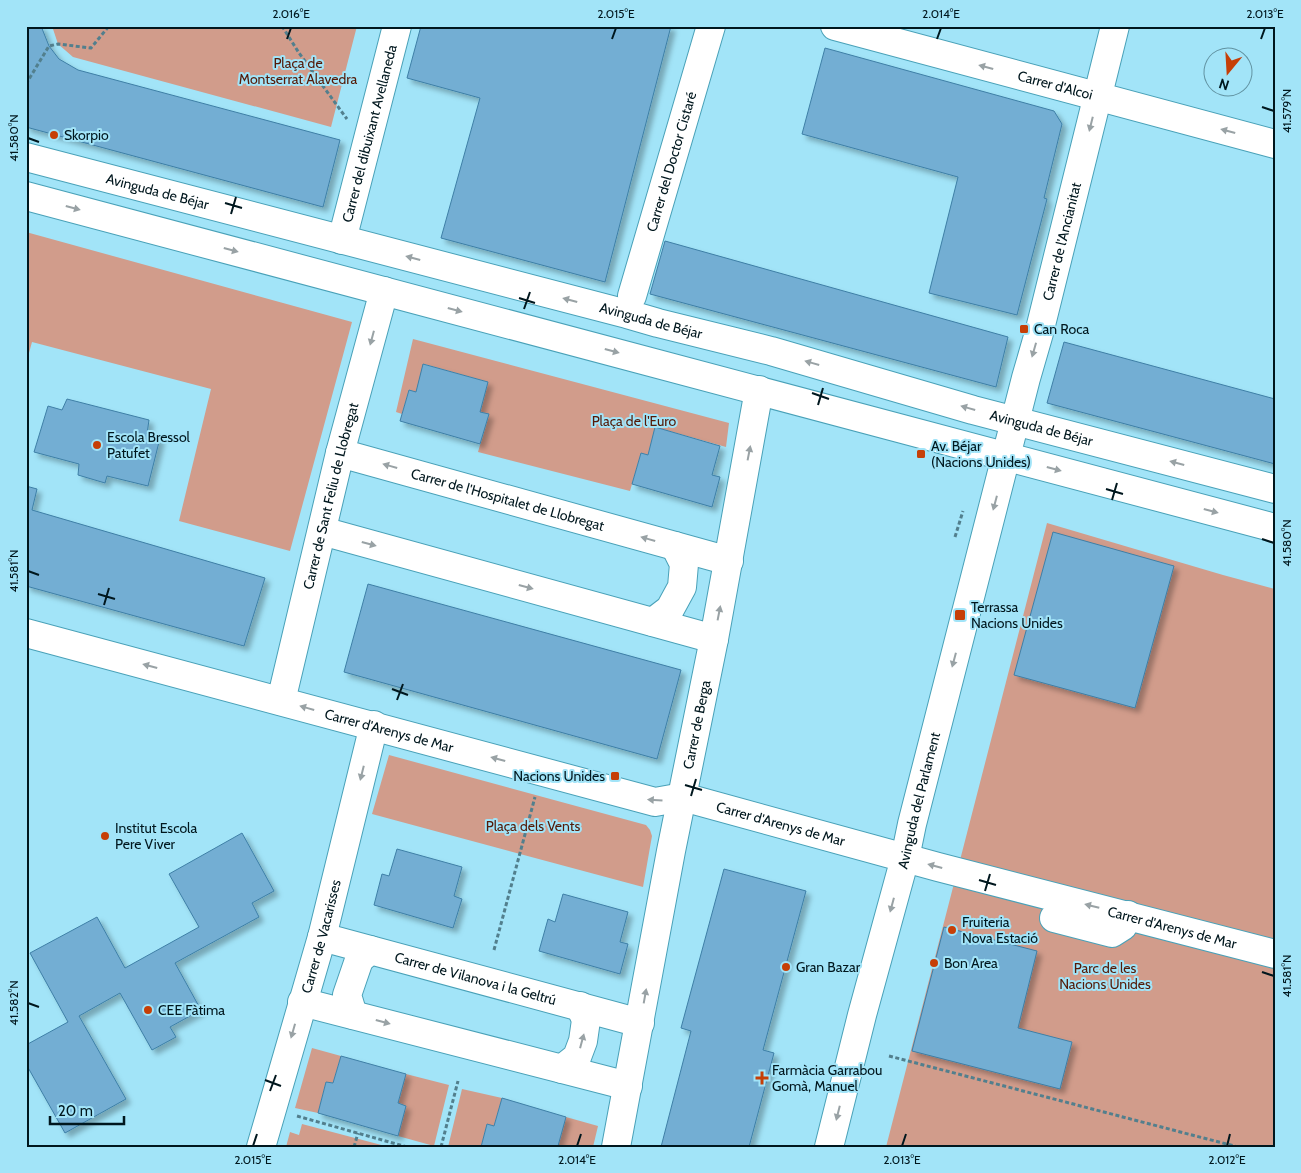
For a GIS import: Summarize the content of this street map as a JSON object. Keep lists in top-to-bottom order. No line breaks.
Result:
{"streets":{"street":["Carrer d'Alcoi","Carrer del dibuixant Avellaneda","Carrer del Doctor Cistaré","Avinguda de Béjar","Carrer de l'Ancianitat","Carrer de Sant Feliu de Llobregat","Carrer de l'Hospitalet de Llobregat","Carrer de Berga","Carrer d'Arenys de Mar","Avinguda del Parlament","Carrer de Vacarisses","Carrer de Vilanova i la Geltrú"]},"crossings":[["Carrer d'Alcoi","Carrer de l'Ancianitat"],["Carrer del dibuixant Avellaneda","Avinguda de Béjar"],["Avinguda de Béjar","Carrer de l'Ancianitat"],["Carrer de l'Ancianitat","Avinguda del Parlament"],["Carrer de Sant Feliu de Llobregat","Carrer de l'Hospitalet de Llobregat"],["Carrer de Sant Feliu de Llobregat","Carrer d'Arenys de Mar"],["Carrer de l'Hospitalet de Llobregat","Carrer de Berga"],["Carrer de Berga","Carrer d'Arenys de Mar"],["Carrer de Berga","Carrer de Vilanova i la Geltrú"],["Carrer d'Arenys de Mar","Avinguda del Parlament"],["Carrer d'Arenys de Mar","Carrer de Vacarisses"],["Carrer de Vacarisses","Carrer de Vilanova i la Geltrú"]],"one_way":["Carrer d'Alcoi","Carrer de l'Ancianitat","Carrer de Sant Feliu de Llobregat","Carrer de Berga","Avinguda del Parlament","Carrer de Vacarisses"],"parks":["Plaça de Montserrat Alavedra","Plaça de l'Euro","Plaça dels Vents","Parc de les Nacions Unides"],"places":{"other":["Skorpio","Escola Bressol Patufet","Institut Escola Pere Viver","Fruiteria Nova Estació","Bon Area","Gran Bazar","CEE Fàtima"],"transit":["Can Roca","Av. Béjar (Nacions Unides)","Terrassa Nacions Unides","Nacions Unides"],"health":["Farmàcia Garrabou Gomà, Manuel"]},"scale_bar":"20 m","north":"bottom","coordinates":["2.016°E","2.015°E","2.014°E","2.013°E","41.579°N","41.580°N","41.581°N","41.582°N","2.012°E"]}
